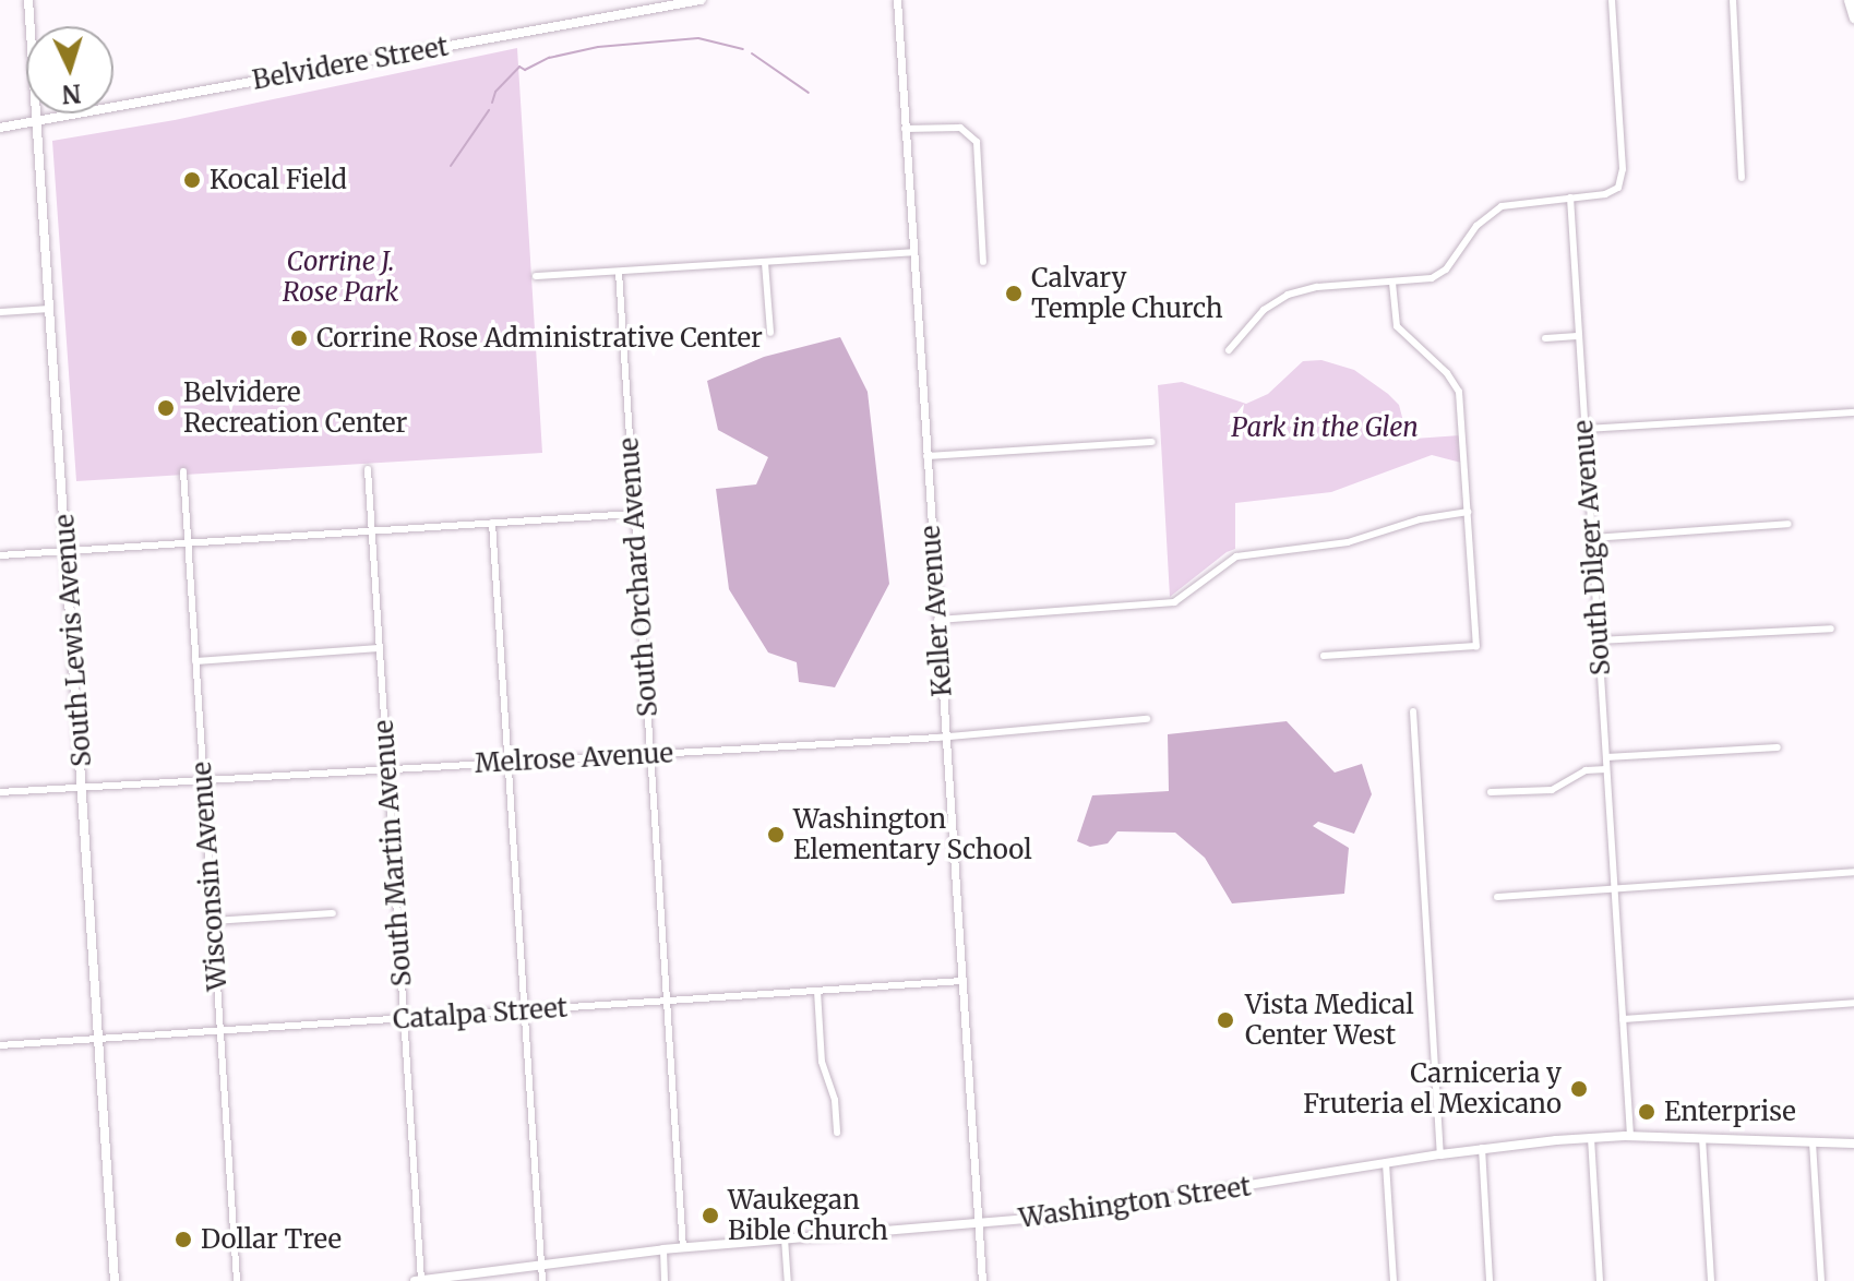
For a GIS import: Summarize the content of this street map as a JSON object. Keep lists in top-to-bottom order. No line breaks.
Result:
{"streets":{"main road":["Belvidere Street","South Lewis Avenue","Washington Street"],"street":["South Dilger Avenue","South Orchard Avenue","Keller Avenue","Melrose Avenue","South Martin Avenue","Wisconsin Avenue","Catalpa Street"]},"crossings":[["Belvidere Street","South Lewis Avenue"],["South Dilger Avenue","Washington Street"],["South Orchard Avenue","Melrose Avenue"],["South Orchard Avenue","Catalpa Street"],["South Orchard Avenue","Washington Street"],["Keller Avenue","Melrose Avenue"],["Keller Avenue","Catalpa Street"],["Keller Avenue","Washington Street"],["South Lewis Avenue","Melrose Avenue"],["South Lewis Avenue","Catalpa Street"],["Melrose Avenue","South Martin Avenue"],["Melrose Avenue","Wisconsin Avenue"],["South Martin Avenue","Catalpa Street"],["South Martin Avenue","Washington Street"],["Wisconsin Avenue","Catalpa Street"]],"parks":["Corrine J. Rose Park","Park in the Glen"],"places":["Kocal Field","Calvary Temple Church","Corrine Rose Administrative Center","Belvidere Recreation Center","Washington Elementary School","Vista Medical Center West","Carniceria y Fruteria el Mexicano","Enterprise","Waukegan Bible Church","Dollar Tree"],"north":"bottom"}
